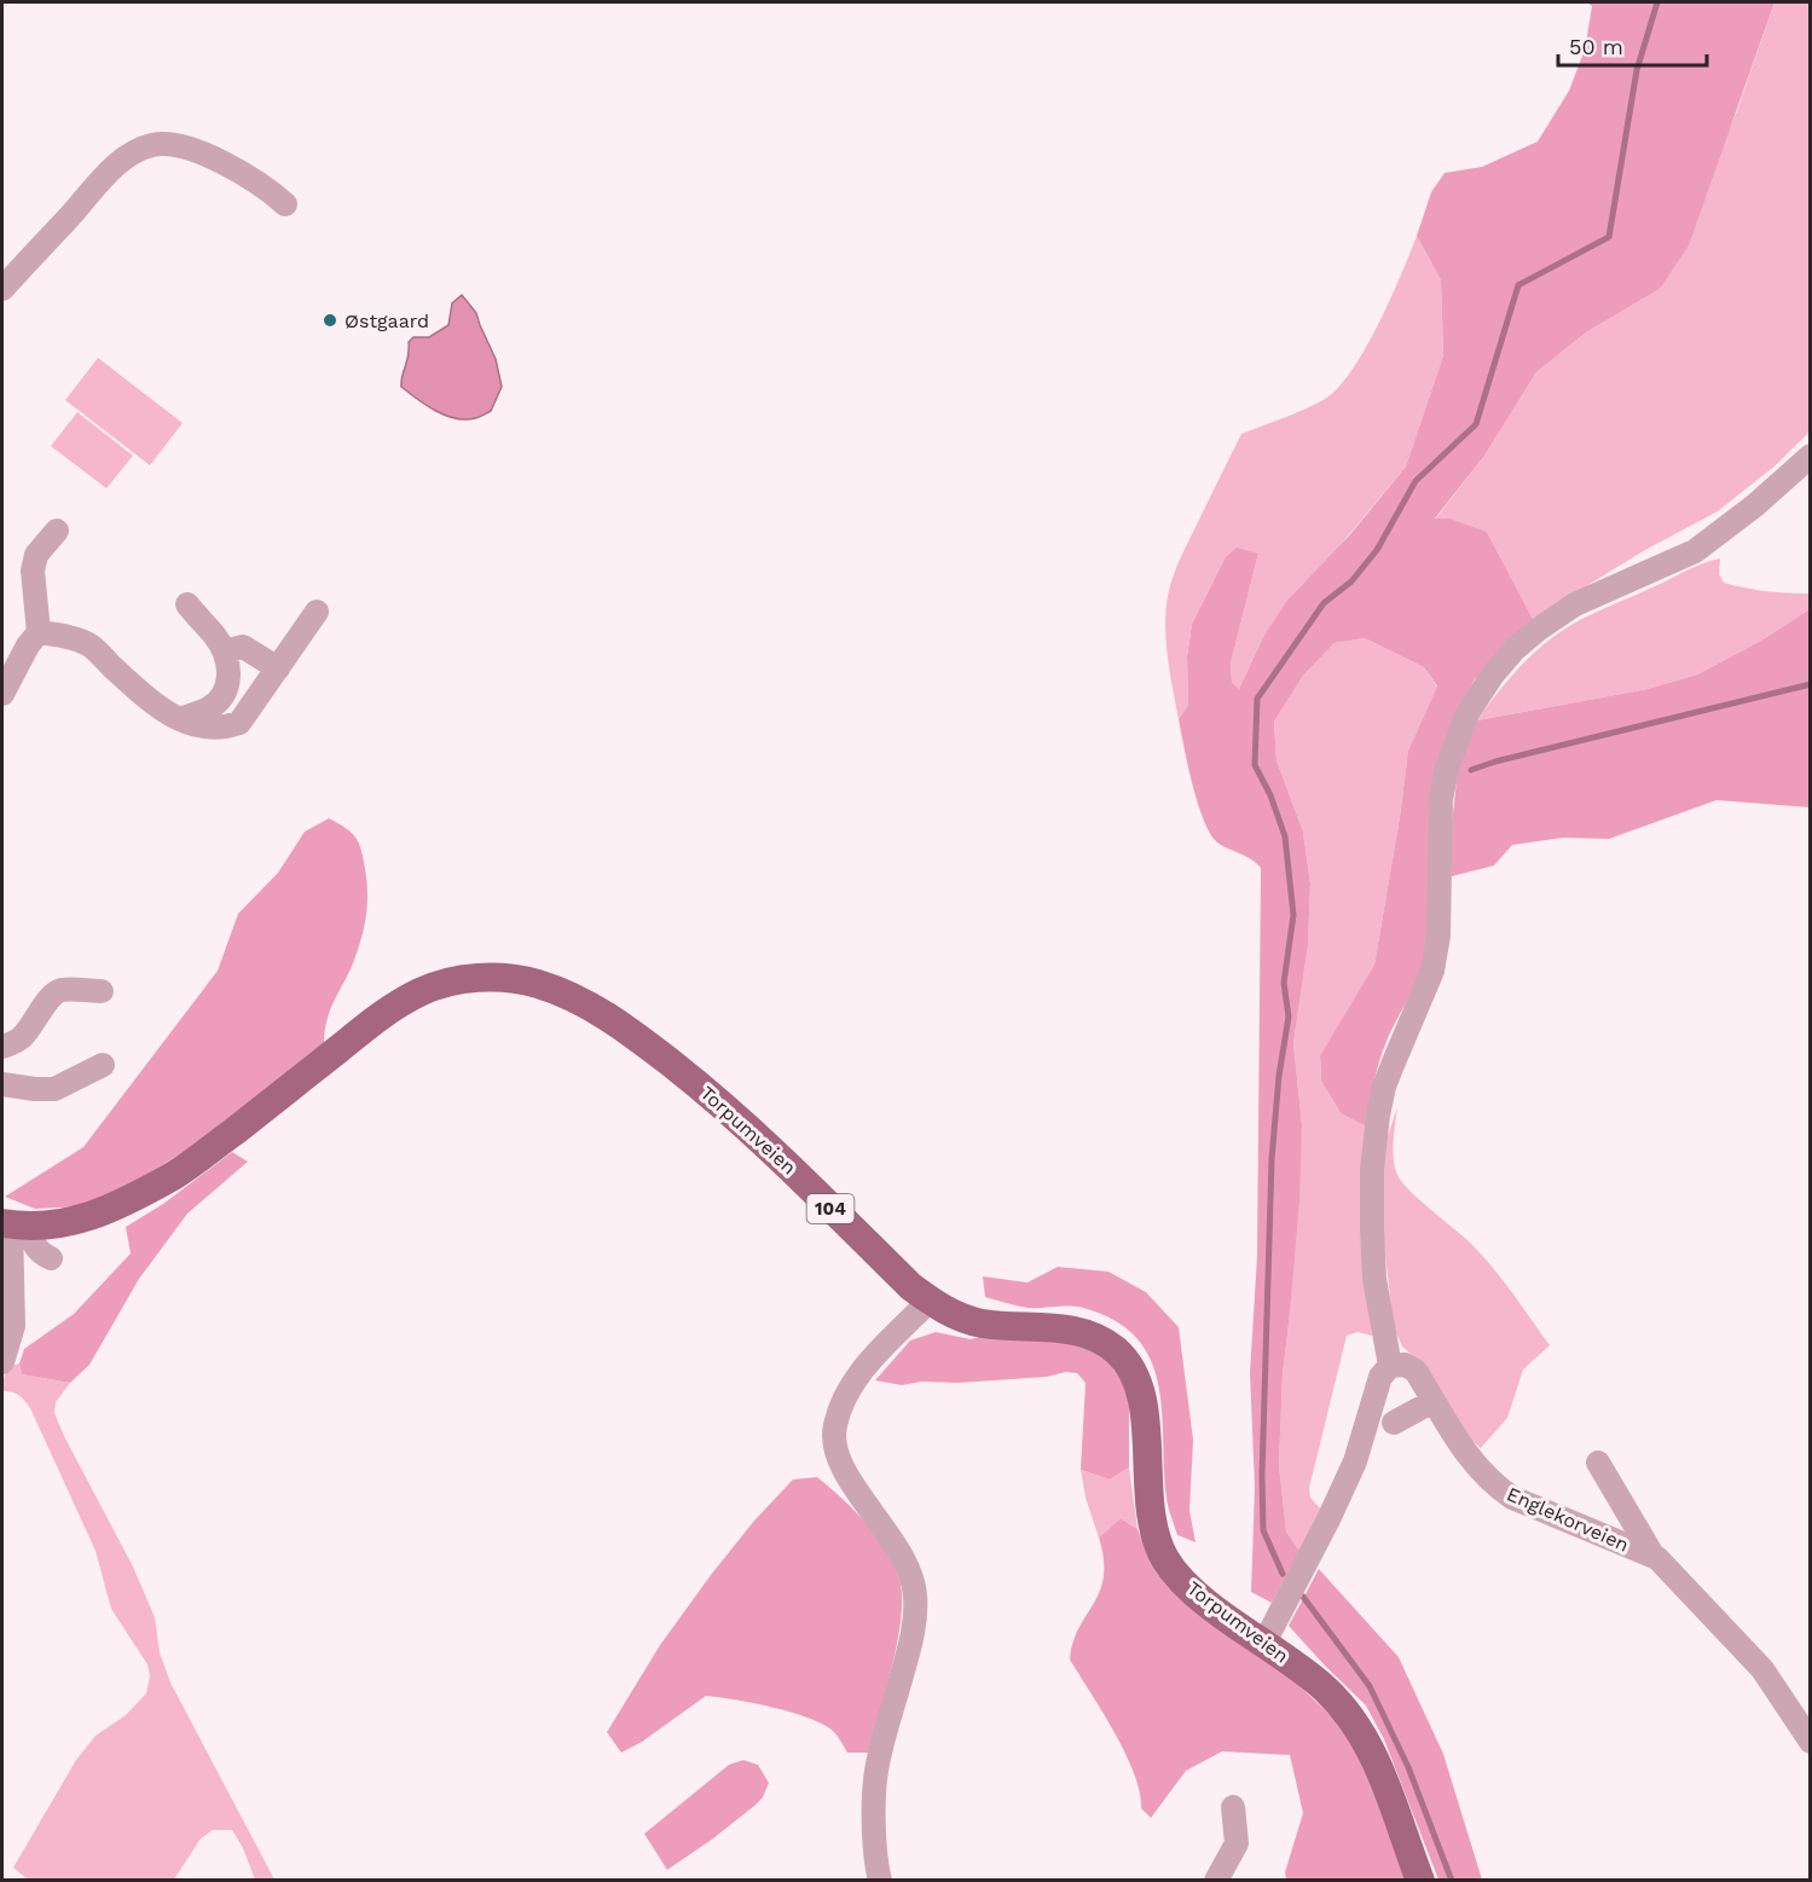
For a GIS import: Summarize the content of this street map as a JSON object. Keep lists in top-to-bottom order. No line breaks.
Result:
{"streets":{"main road":["Torpumveien","104"],"street":["Englekorveien"]},"places":["Østgaard"],"scale_bar":"50 m"}
